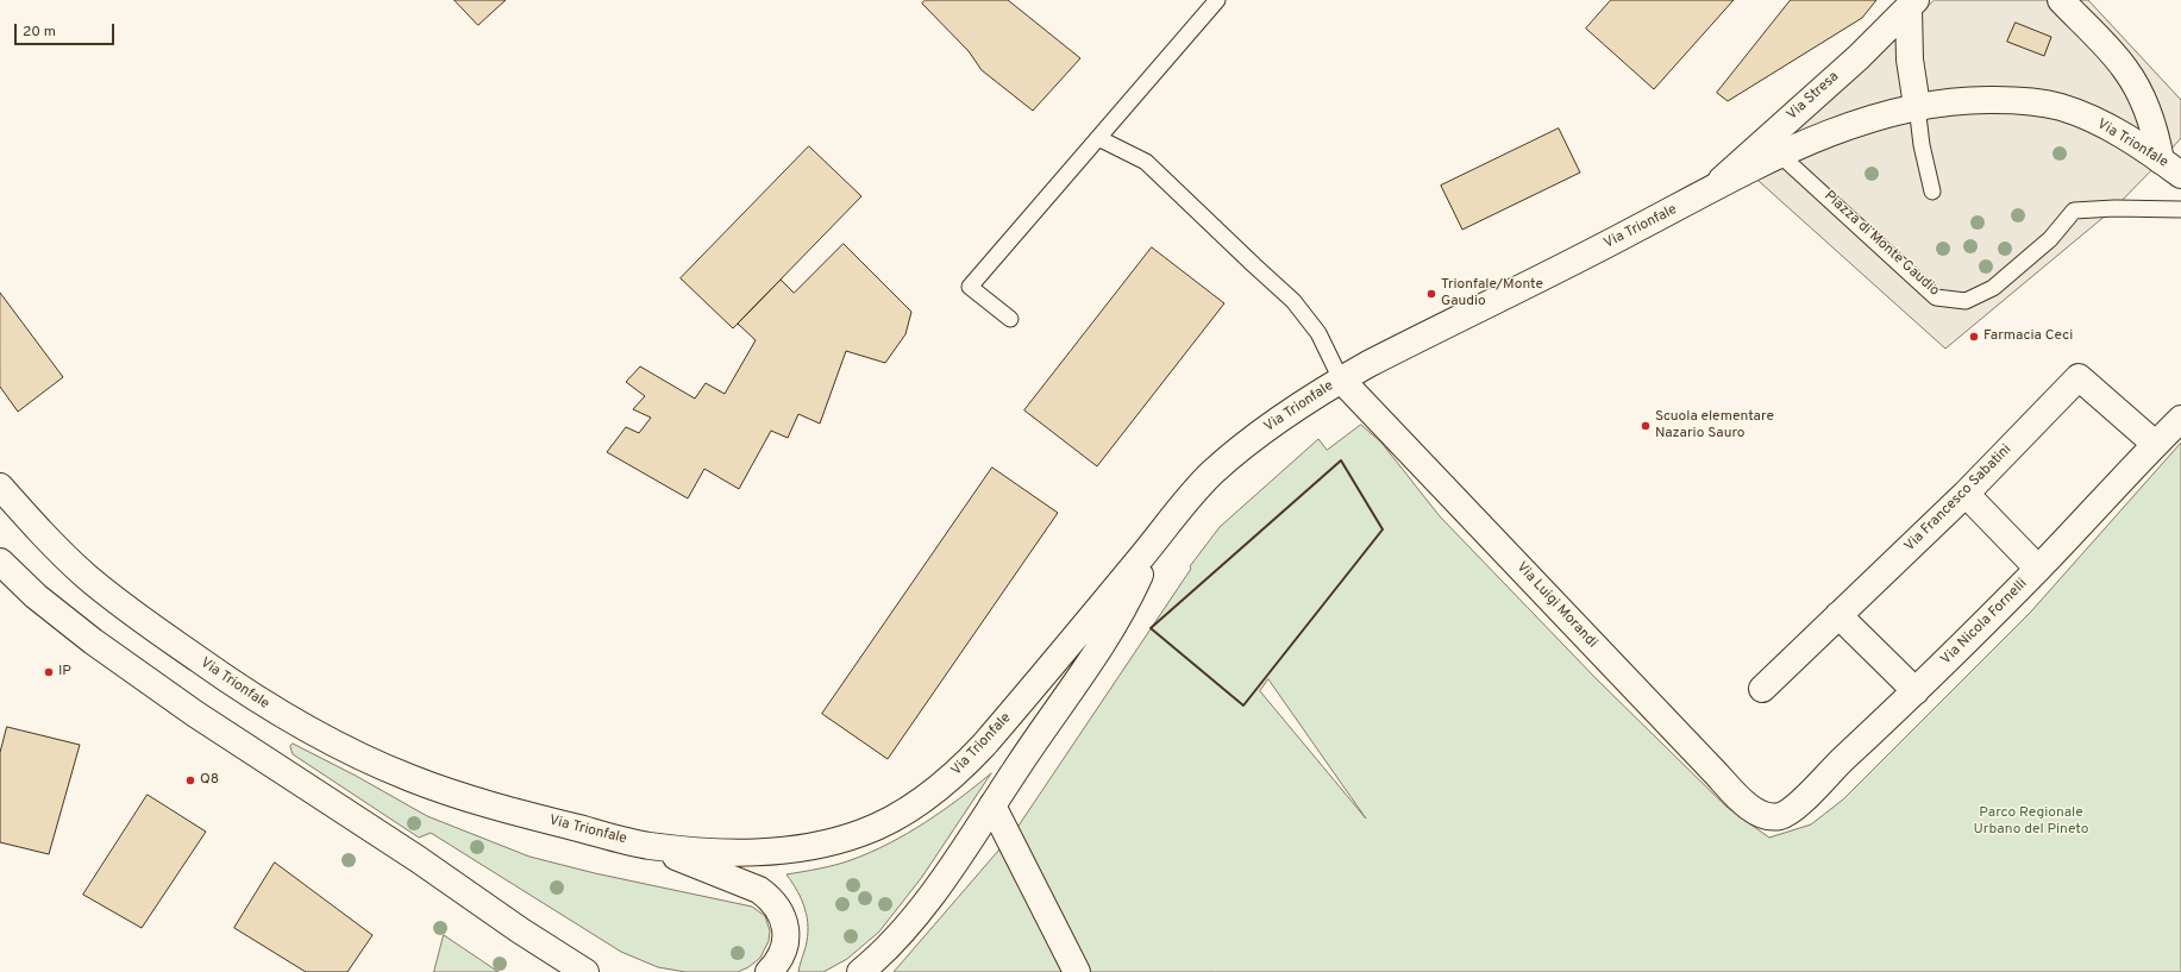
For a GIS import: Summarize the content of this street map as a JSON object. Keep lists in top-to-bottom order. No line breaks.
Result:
{"streets":{"main road":["Via Stresa","Via Trionfale","Via Francesco Sabatini","Via Luigi Morandi","Via Nicola Fornelli"],"lane":["Piazza di Monte Gaudio"]},"crossings":[["Via Stresa","Via Trionfale"],["Via Trionfale","Piazza di Monte Gaudio"],["Via Trionfale","Via Luigi Morandi"],["Via Francesco Sabatini","Via Nicola Fornelli"],["Via Luigi Morandi","Via Nicola Fornelli"]],"parks":["Parco Regionale Urbano del Pineto"],"places":["Trionfale/Monte Gaudio","Farmacia Ceci","Scuola elementare Nazario Sauro","IP","Q8"],"scale_bar":"20 m"}
